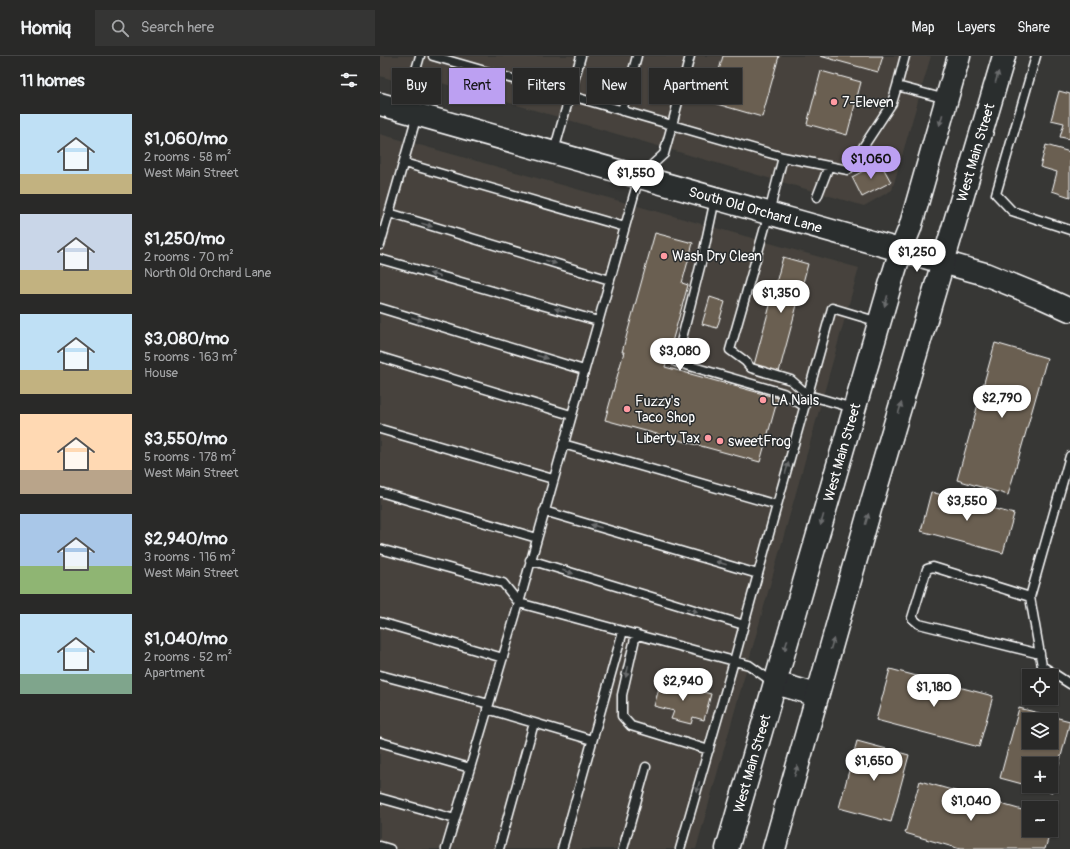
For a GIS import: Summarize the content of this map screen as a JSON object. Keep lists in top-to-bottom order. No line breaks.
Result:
{"streets":{"main road":["West Main Street","South Old Orchard Lane"]},"crossings":[["West Main Street","South Old Orchard Lane"]],"places":["7-Eleven","Wash Dry Clean","LA Nails","Fuzzy's Taco Shop","Liberty Tax","sweetFrog"],"page":{"header":"Homiq","search":"Search here","nav":["Map","Layers","Share"],"heading":"11 homes","chip":["Buy","Rent","Filters","New","Apartment"],"list":[{"name":"$1,060/mo","note":"2 rooms · 58 m² · West Main Street"},{"name":"$1,250/mo","note":"2 rooms · 70 m² · North Old Orchard Lane"},{"name":"$3,080/mo","note":"5 rooms · 163 m² · House"},{"name":"$3,550/mo","note":"5 rooms · 178 m² · West Main Street"},{"name":"$2,940/mo","note":"3 rooms · 116 m² · West Main Street"},{"name":"$1,040/mo","note":"2 rooms · 52 m² · Apartment"}],"price":["$1,060","$1,550","$1,250","$1,350","$3,080","$2,790","$3,550","$2,940","$1,180","$1,650","$1,040"],"map_buttons":["+","−"]}}
